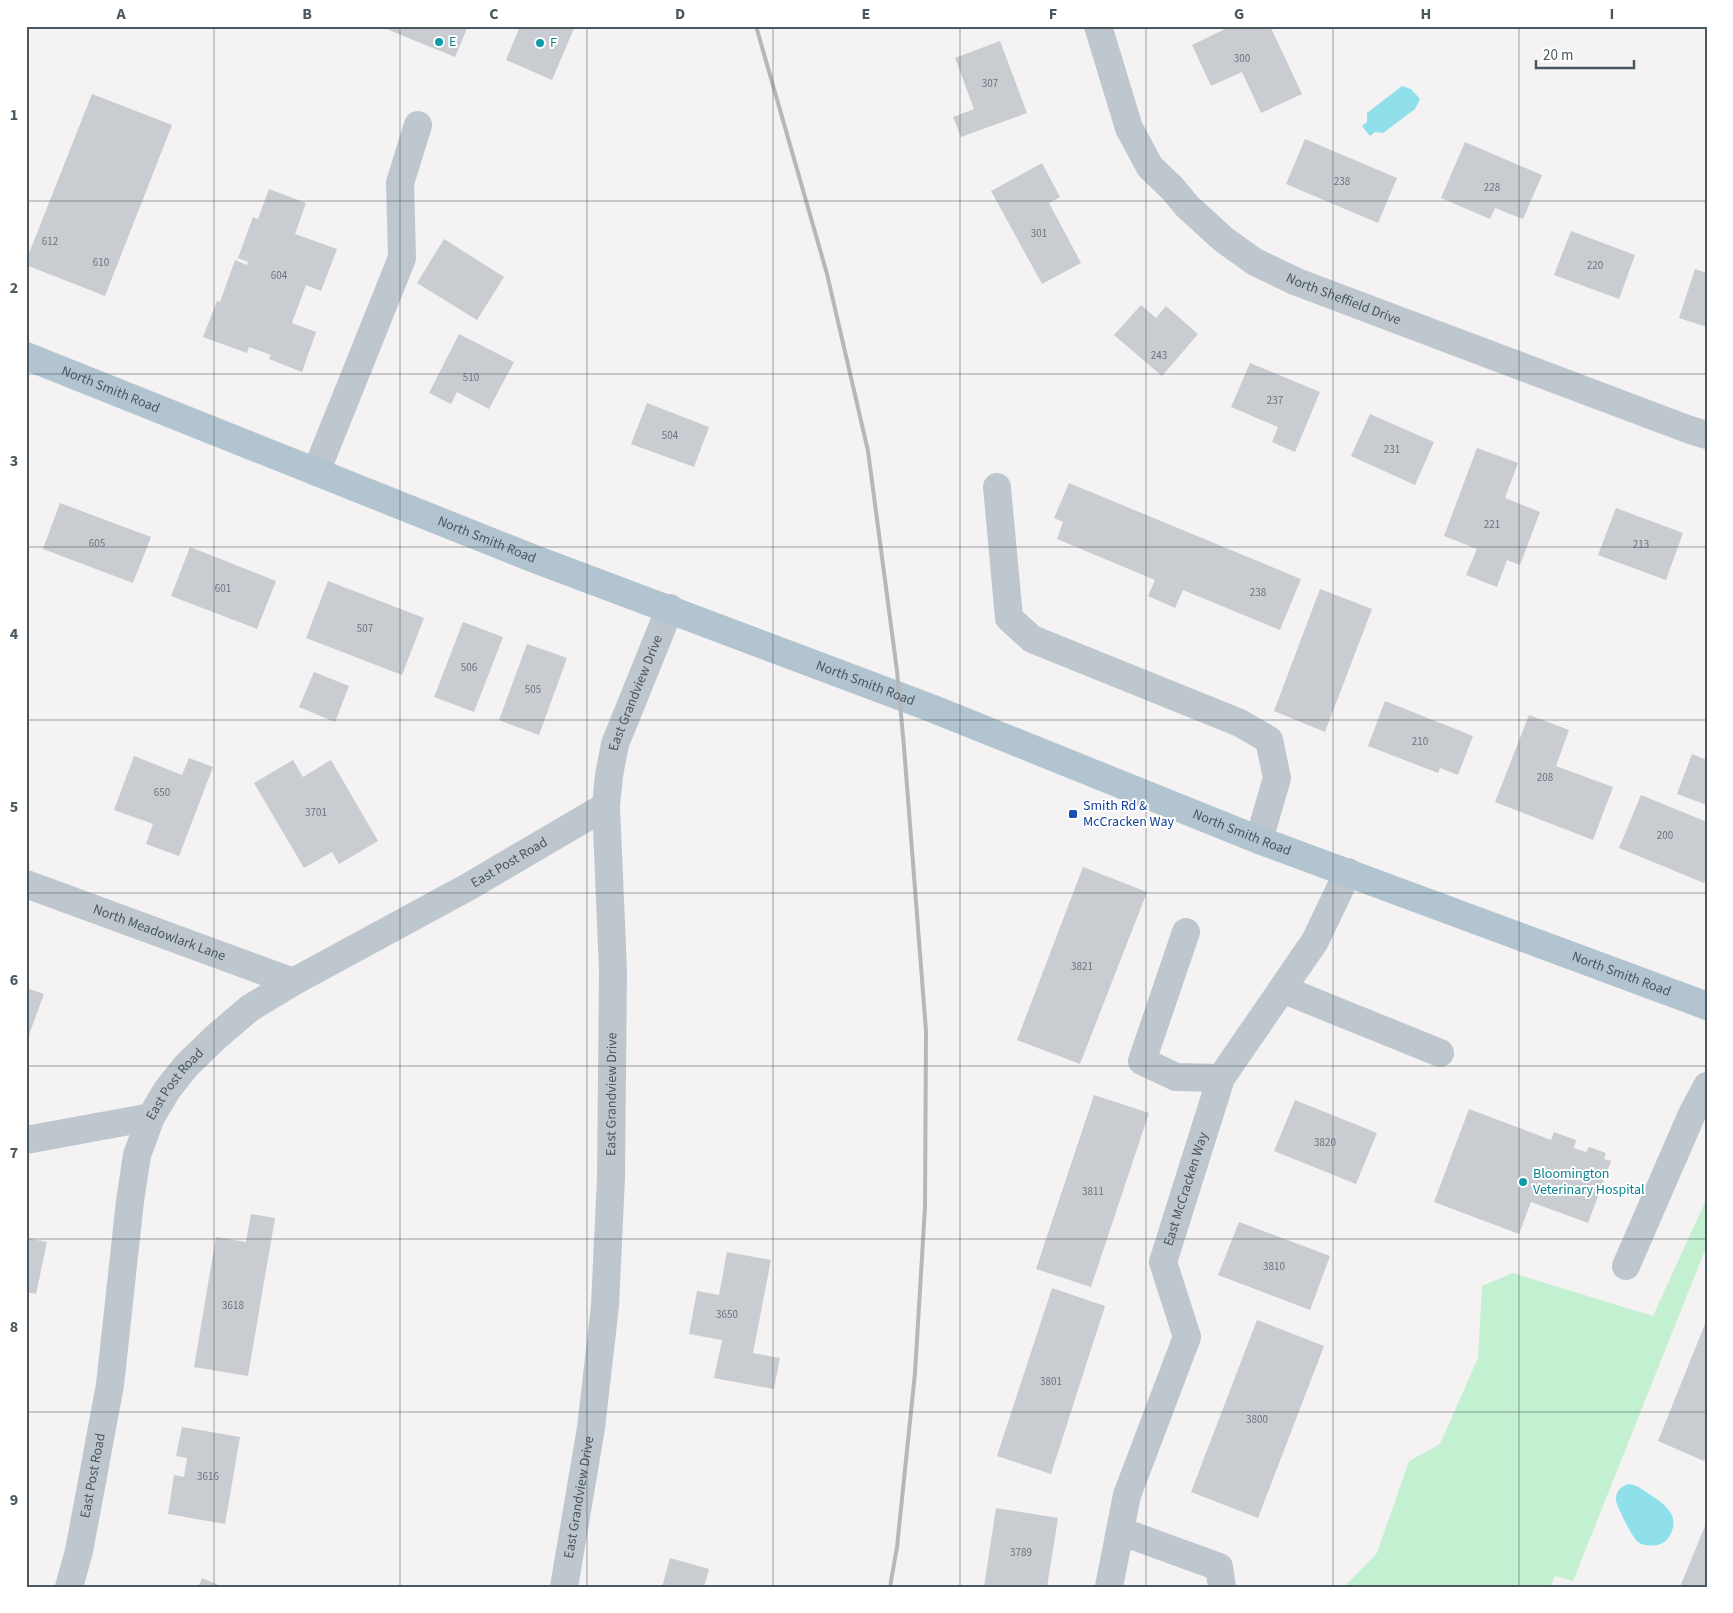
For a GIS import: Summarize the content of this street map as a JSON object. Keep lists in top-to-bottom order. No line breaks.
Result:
{"streets":{"main road":["North Smith Road"],"street":["North Sheffield Drive","East Grandview Drive","East Post Road","North Meadowlark Lane","East McCracken Way"]},"crossings":[["North Smith Road","East Grandview Drive"],["North Smith Road","East McCracken Way"],["East Grandview Drive","East Post Road"],["East Post Road","North Meadowlark Lane"]],"places":{"other":["E","F","Bloomington Veterinary Hospital"],"transit":["Smith Rd & McCracken Way"]},"house_numbers":["300","307","238","228","301","612","610","220","604","243","510","237","504","231","221","605","213","601","238","507","506","505","210","208","650","3701","200","3821","3820","3811","3810","3618","3650","3801","3800","3616","3789"],"scale_bar":"20 m","grid":{"columns":["A","B","C","D","E","F","G","H","I"],"rows":["1","2","3","4","5","6","7","8","9"]}}
